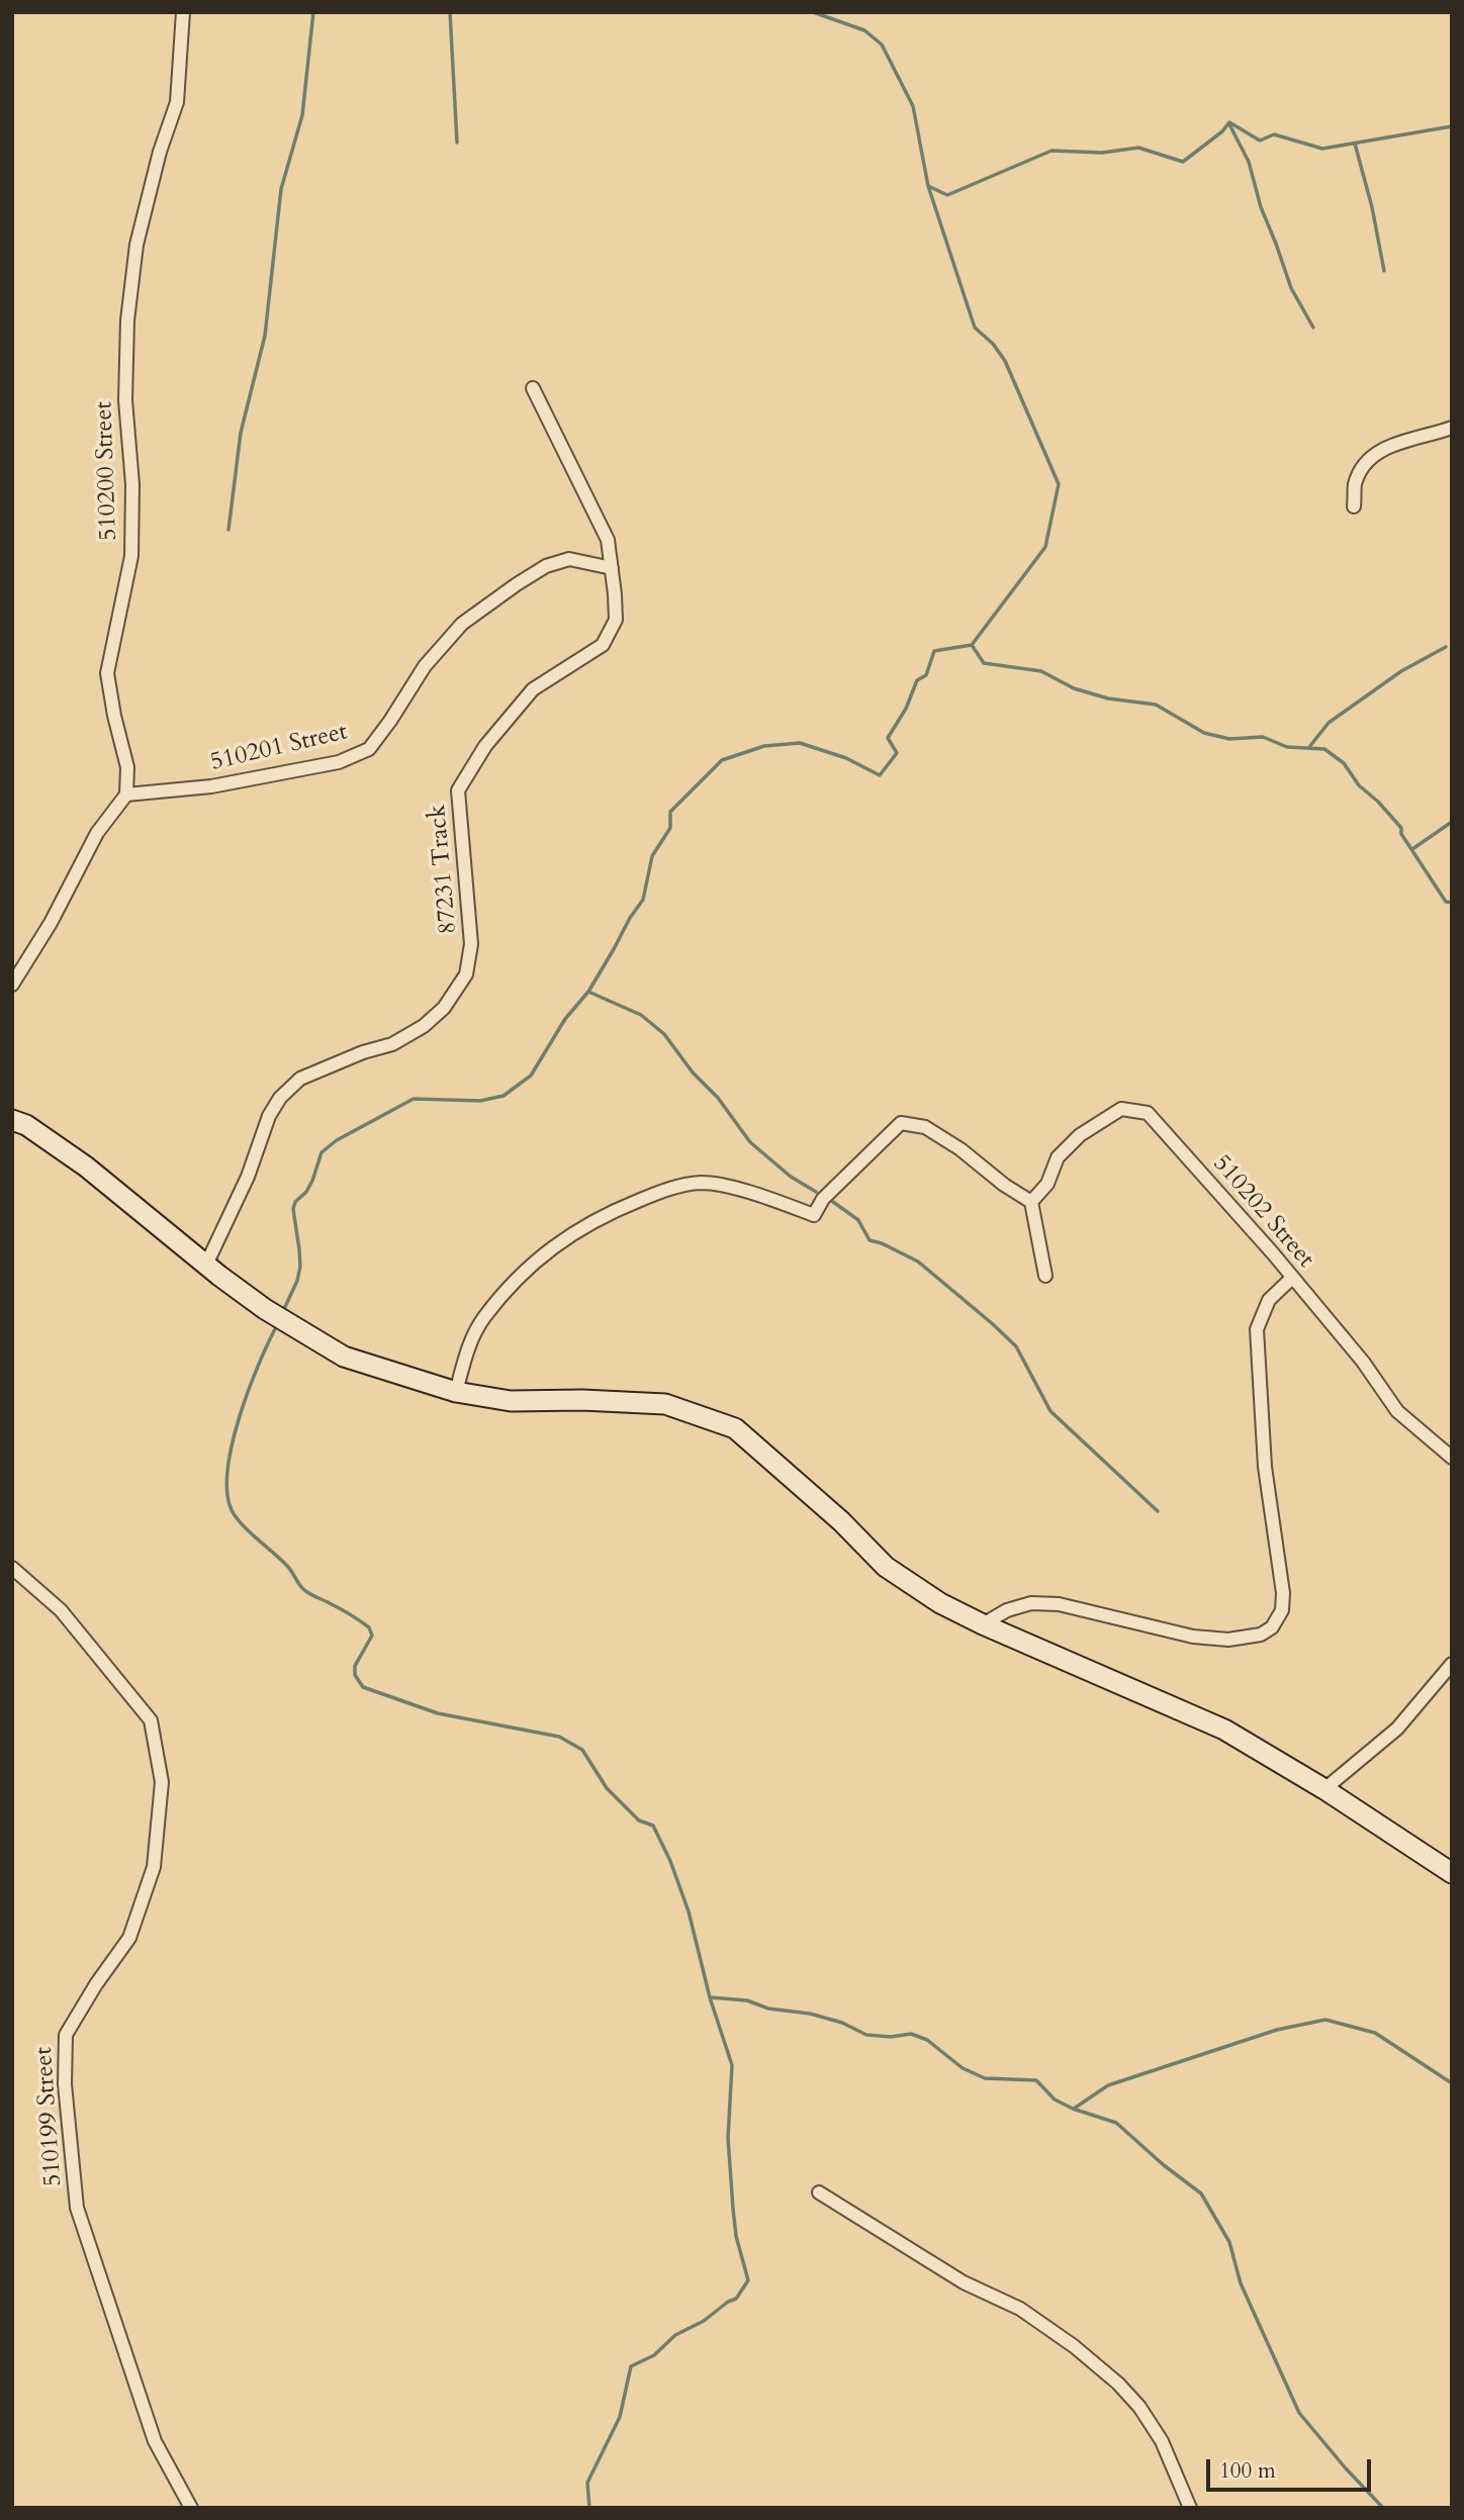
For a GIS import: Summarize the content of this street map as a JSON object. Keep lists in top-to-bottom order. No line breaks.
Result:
{"streets":{"street":["510200 Street","510201 Street","87231 Track","510202 Street","510199 Street"]},"crossings":[["510200 Street","510201 Street"],["510201 Street","87231 Track"]],"scale_bar":"100 m"}
